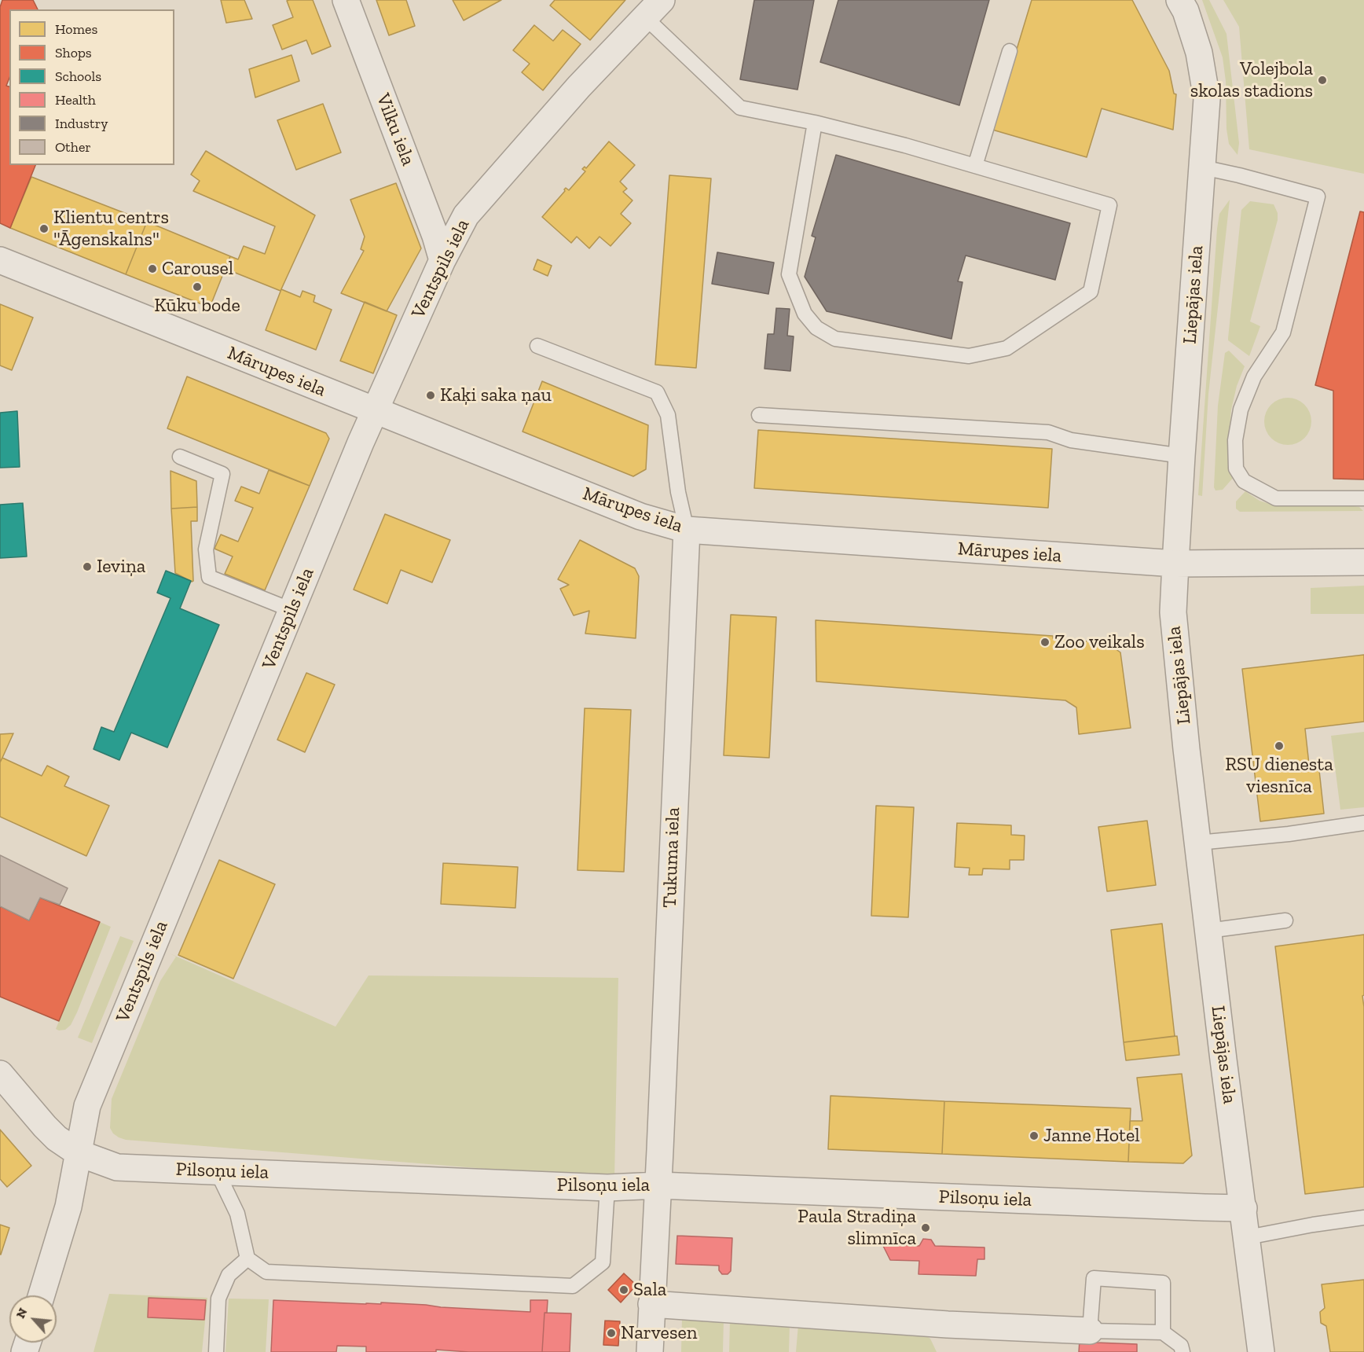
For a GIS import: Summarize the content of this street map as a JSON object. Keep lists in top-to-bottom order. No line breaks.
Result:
{"streets":{"street":["Vilku iela","Ventspils iela","Liepājas iela","Mārupes iela","Tukuma iela","Pilsoņu iela"]},"crossings":[["Vilku iela","Ventspils iela"],["Ventspils iela","Mārupes iela"],["Ventspils iela","Pilsoņu iela"],["Liepājas iela","Mārupes iela"],["Liepājas iela","Pilsoņu iela"],["Mārupes iela","Tukuma iela"],["Tukuma iela","Pilsoņu iela"]],"places":["Volejbola skolas stadions","Klientu centrs \"Āgenskalns\"","Carousel","Kūku bode","Kaķi saka ņau","Ieviņa","Zoo veikals","RSU dienesta viesnīca","Janne Hotel","Paula Stradiņa slimnīca","Sala","Narvesen"],"legend":["Homes","Shops","Schools","Health","Industry","Other"],"north":"top left"}
